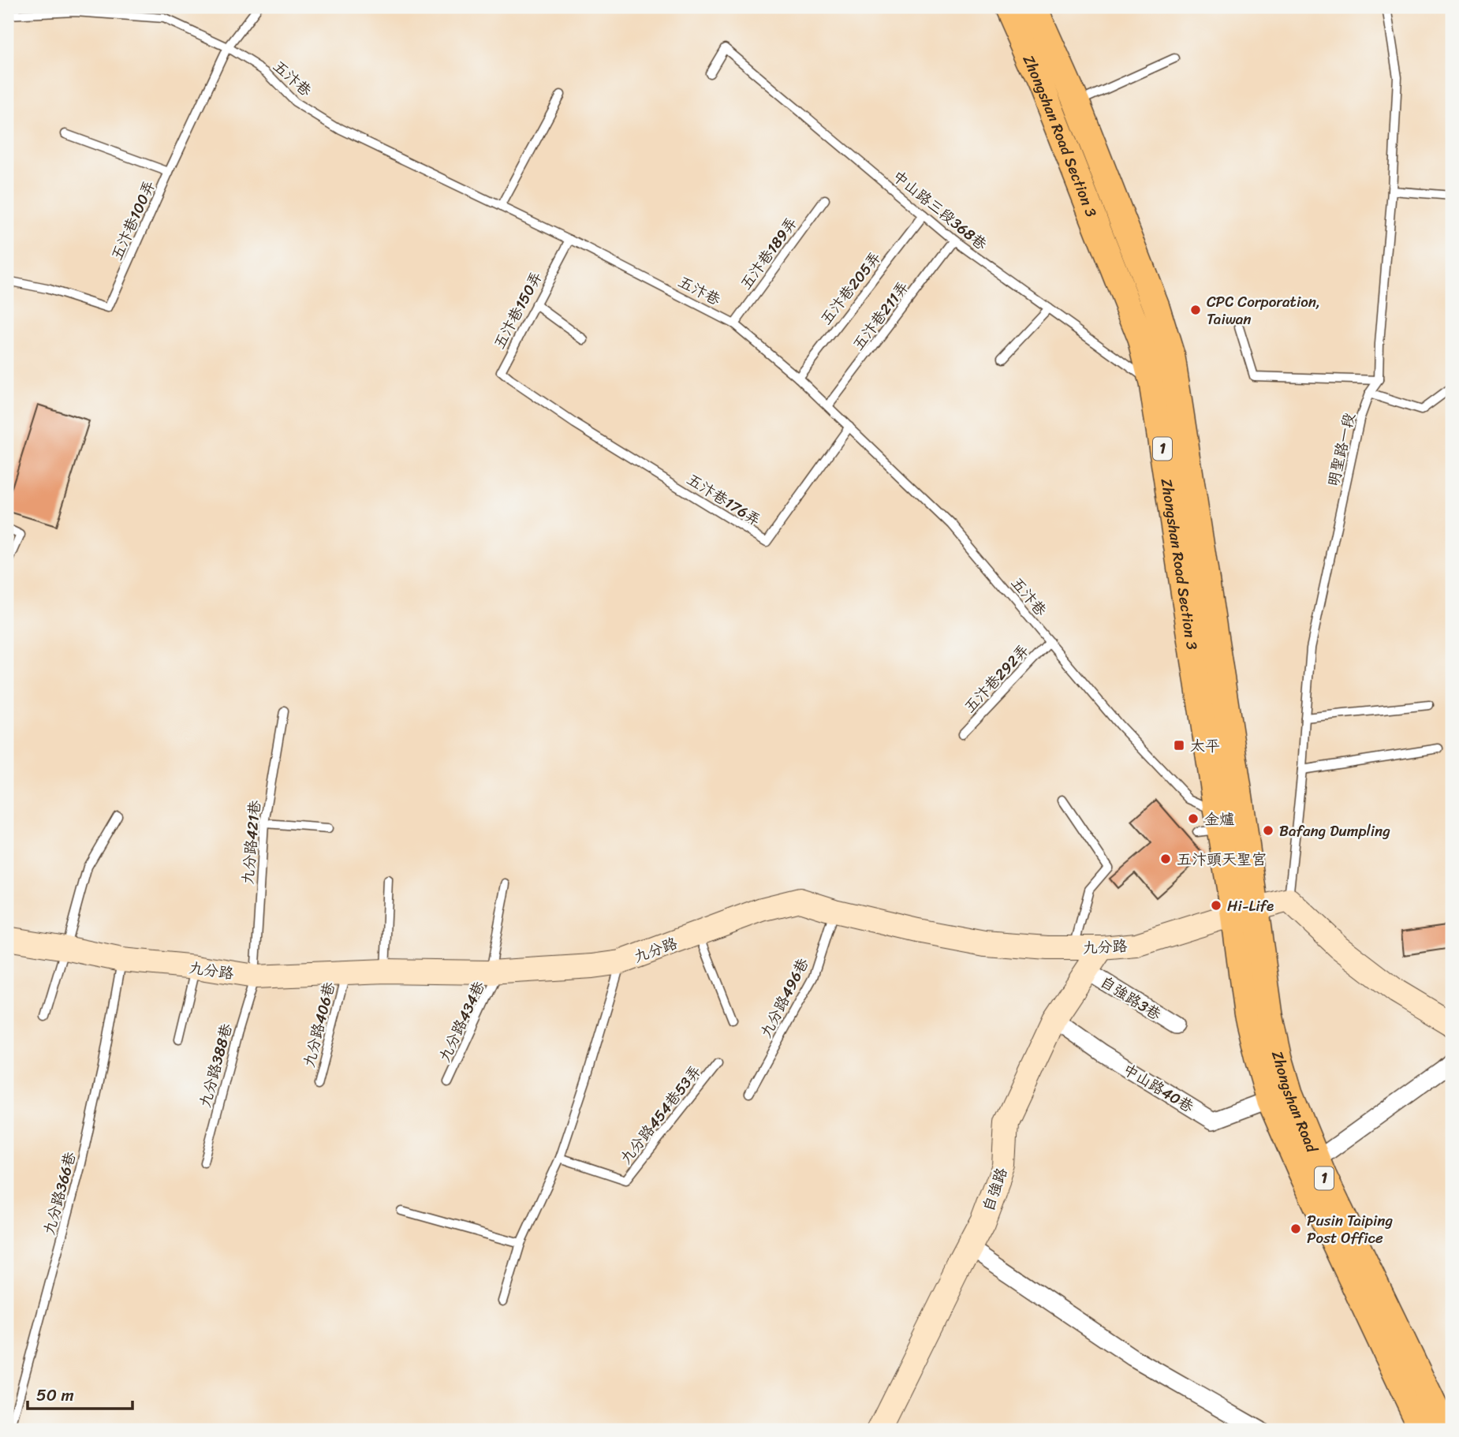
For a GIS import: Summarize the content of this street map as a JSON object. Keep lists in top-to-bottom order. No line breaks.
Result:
{"streets":{"main road":["Zhongshan Road Section 3","1","Zhongshan Road"],"street":["九分路","自強路3巷","中山路40巷","自強路"],"lane":["五汴巷","中山路三段368巷","五汴巷100弄","五汴巷189弄","五汴巷205弄","五汴巷150弄","五汴巷211弄","明聖路一段","五汴巷176弄","五汴巷292弄","九分路421巷","九分路496巷","九分路434巷","九分路406巷","九分路388巷","九分路454巷53弄","九分路366巷"]},"crossings":[["五汴巷","Zhongshan Road Section 3"],["五汴巷","五汴巷100弄"],["五汴巷","五汴巷189弄"],["五汴巷","五汴巷205弄"],["五汴巷","五汴巷150弄"],["五汴巷","五汴巷211弄"],["五汴巷","五汴巷176弄"],["五汴巷","五汴巷292弄"],["Zhongshan Road Section 3","中山路三段368巷"],["Zhongshan Road Section 3","九分路"],["Zhongshan Road Section 3","Zhongshan Road"],["中山路三段368巷","五汴巷205弄"],["中山路三段368巷","五汴巷211弄"],["五汴巷150弄","五汴巷176弄"],["明聖路一段","九分路"],["九分路421巷","九分路"],["九分路421巷","九分路388巷"],["九分路","九分路496巷"],["九分路","九分路434巷"],["九分路","九分路406巷"],["九分路","九分路388巷"],["九分路","Zhongshan Road"],["九分路","自強路"],["九分路","九分路366巷"],["自強路3巷","自強路"],["中山路40巷","Zhongshan Road"],["中山路40巷","自強路"]],"places":{"other":["CPC Corporation, Taiwan","金爐","Bafang Dumpling","五汴頭天聖宮","Hi-Life","Pusin Taiping Post Office"],"transit":["太平"]},"scale_bar":"50 m"}
